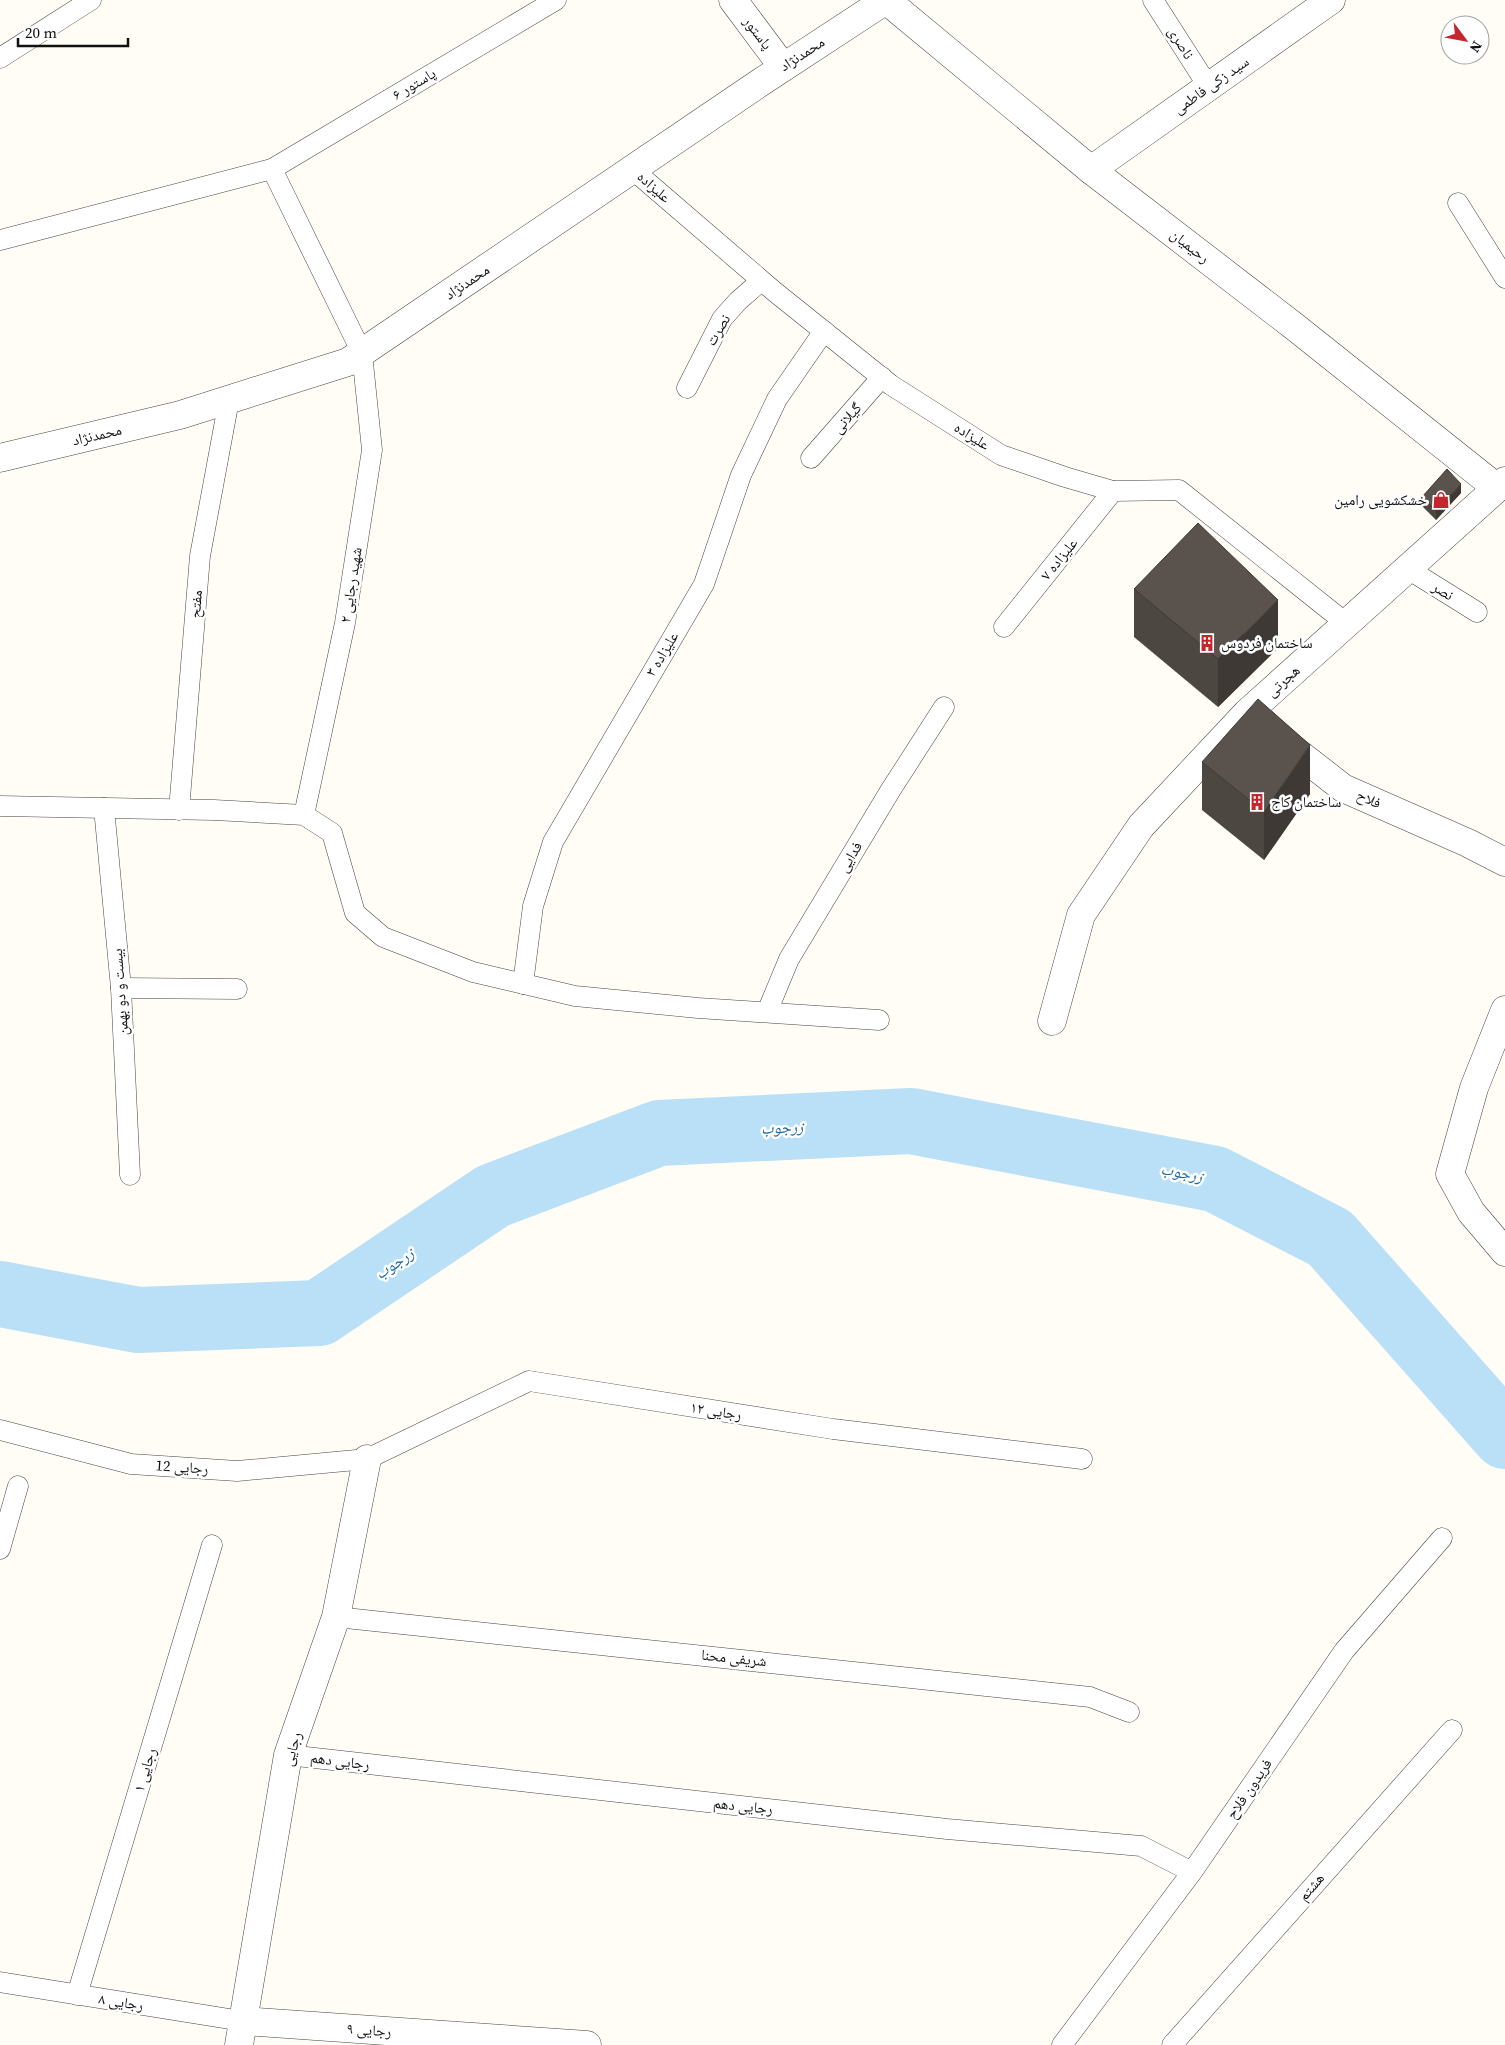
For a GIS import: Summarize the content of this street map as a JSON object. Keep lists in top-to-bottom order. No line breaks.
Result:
{"streets":{"street":["پاستور","محمدنژاد","سید زکی فاطمی","رحیمیان","هجرتی","فلاح","رجایی","رجایی ۹"],"lane":["ناصری","پاستور ۶","علیزاده","نصرت","گیلانی","علیزاده ۷","شهید رجایی ۲","نصر","مفتح","علیزاده ۳","فدایی","بیست و دو بهمن","رجایی ۱۲","رجایی 12","شریفی محنا","رجایی دهم","رجایی ۱","فریدون فلاح","هشتم","رجایی ۸"]},"crossings":[["پاستور","محمدنژاد"],["ناصری","سید زکی فاطمی"],["محمدنژاد","علیزاده"],["محمدنژاد","رحیمیان"],["محمدنژاد","شهید رجایی ۲"],["محمدنژاد","مفتح"],["پاستور ۶","شهید رجایی ۲"],["سید زکی فاطمی","رحیمیان"],["علیزاده","نصرت"],["علیزاده","گیلانی"],["علیزاده","علیزاده ۷"],["علیزاده","علیزاده ۳"],["علیزاده","هجرتی"],["رحیمیان","هجرتی"],["نصر","هجرتی"],["هجرتی","فلاح"],["رجایی ۱۲","رجایی 12"],["رجایی ۱۲","رجایی"],["رجایی 12","رجایی"],["شریفی محنا","رجایی"],["رجایی","رجایی دهم"],["رجایی","رجایی ۸"],["رجایی","رجایی ۹"],["رجایی دهم","فریدون فلاح"],["رجایی ۱","رجایی ۸"],["رجایی ۸","رجایی ۹"]],"water":["زرجوب"],"places":{"shop":["خشکشویی رامین"],"building":["ساختمان فردوس","ساختمان کاج"]},"scale_bar":"20 m","north":"bottom right"}
